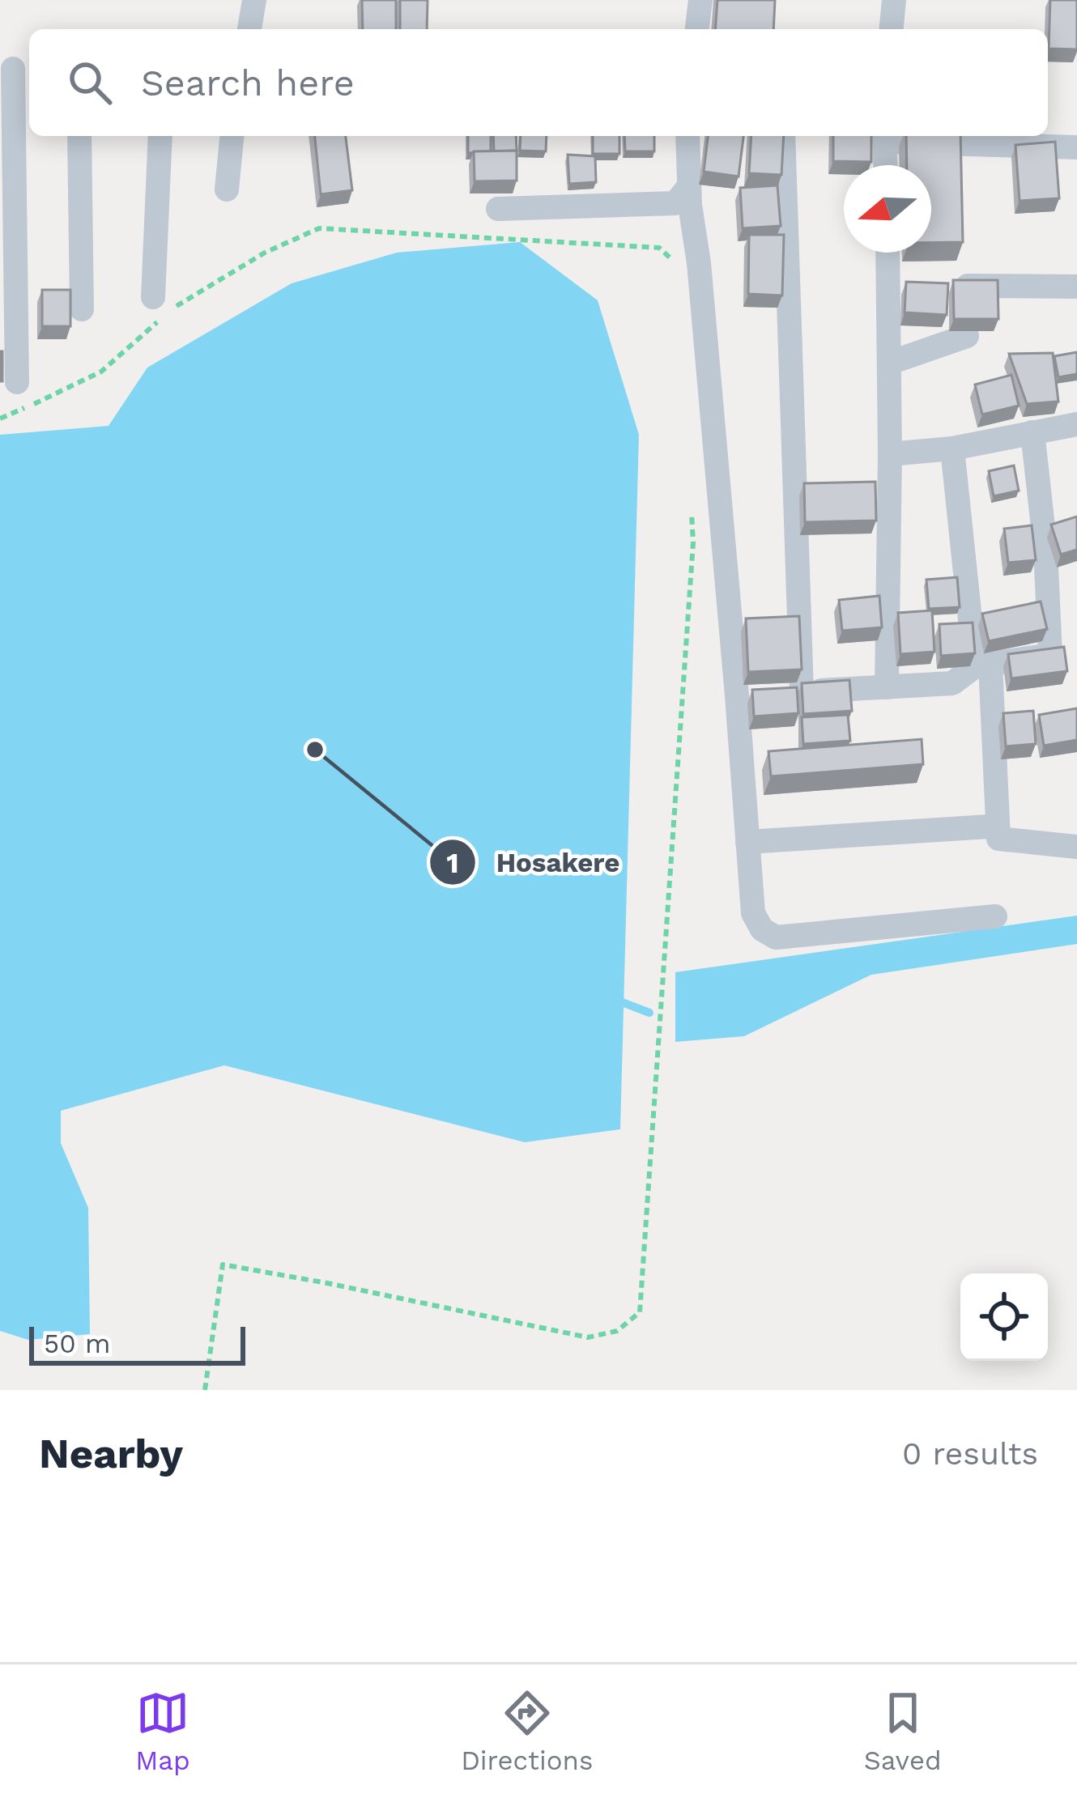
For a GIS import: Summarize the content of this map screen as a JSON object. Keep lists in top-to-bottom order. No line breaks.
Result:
{"places":["Hosakere"],"scale_bar":"50 m","north":"left","page":{"search":"Search here","scale":"50 m","heading":["Nearby","0 results"],"nav":["Map","Directions","Saved"]}}
